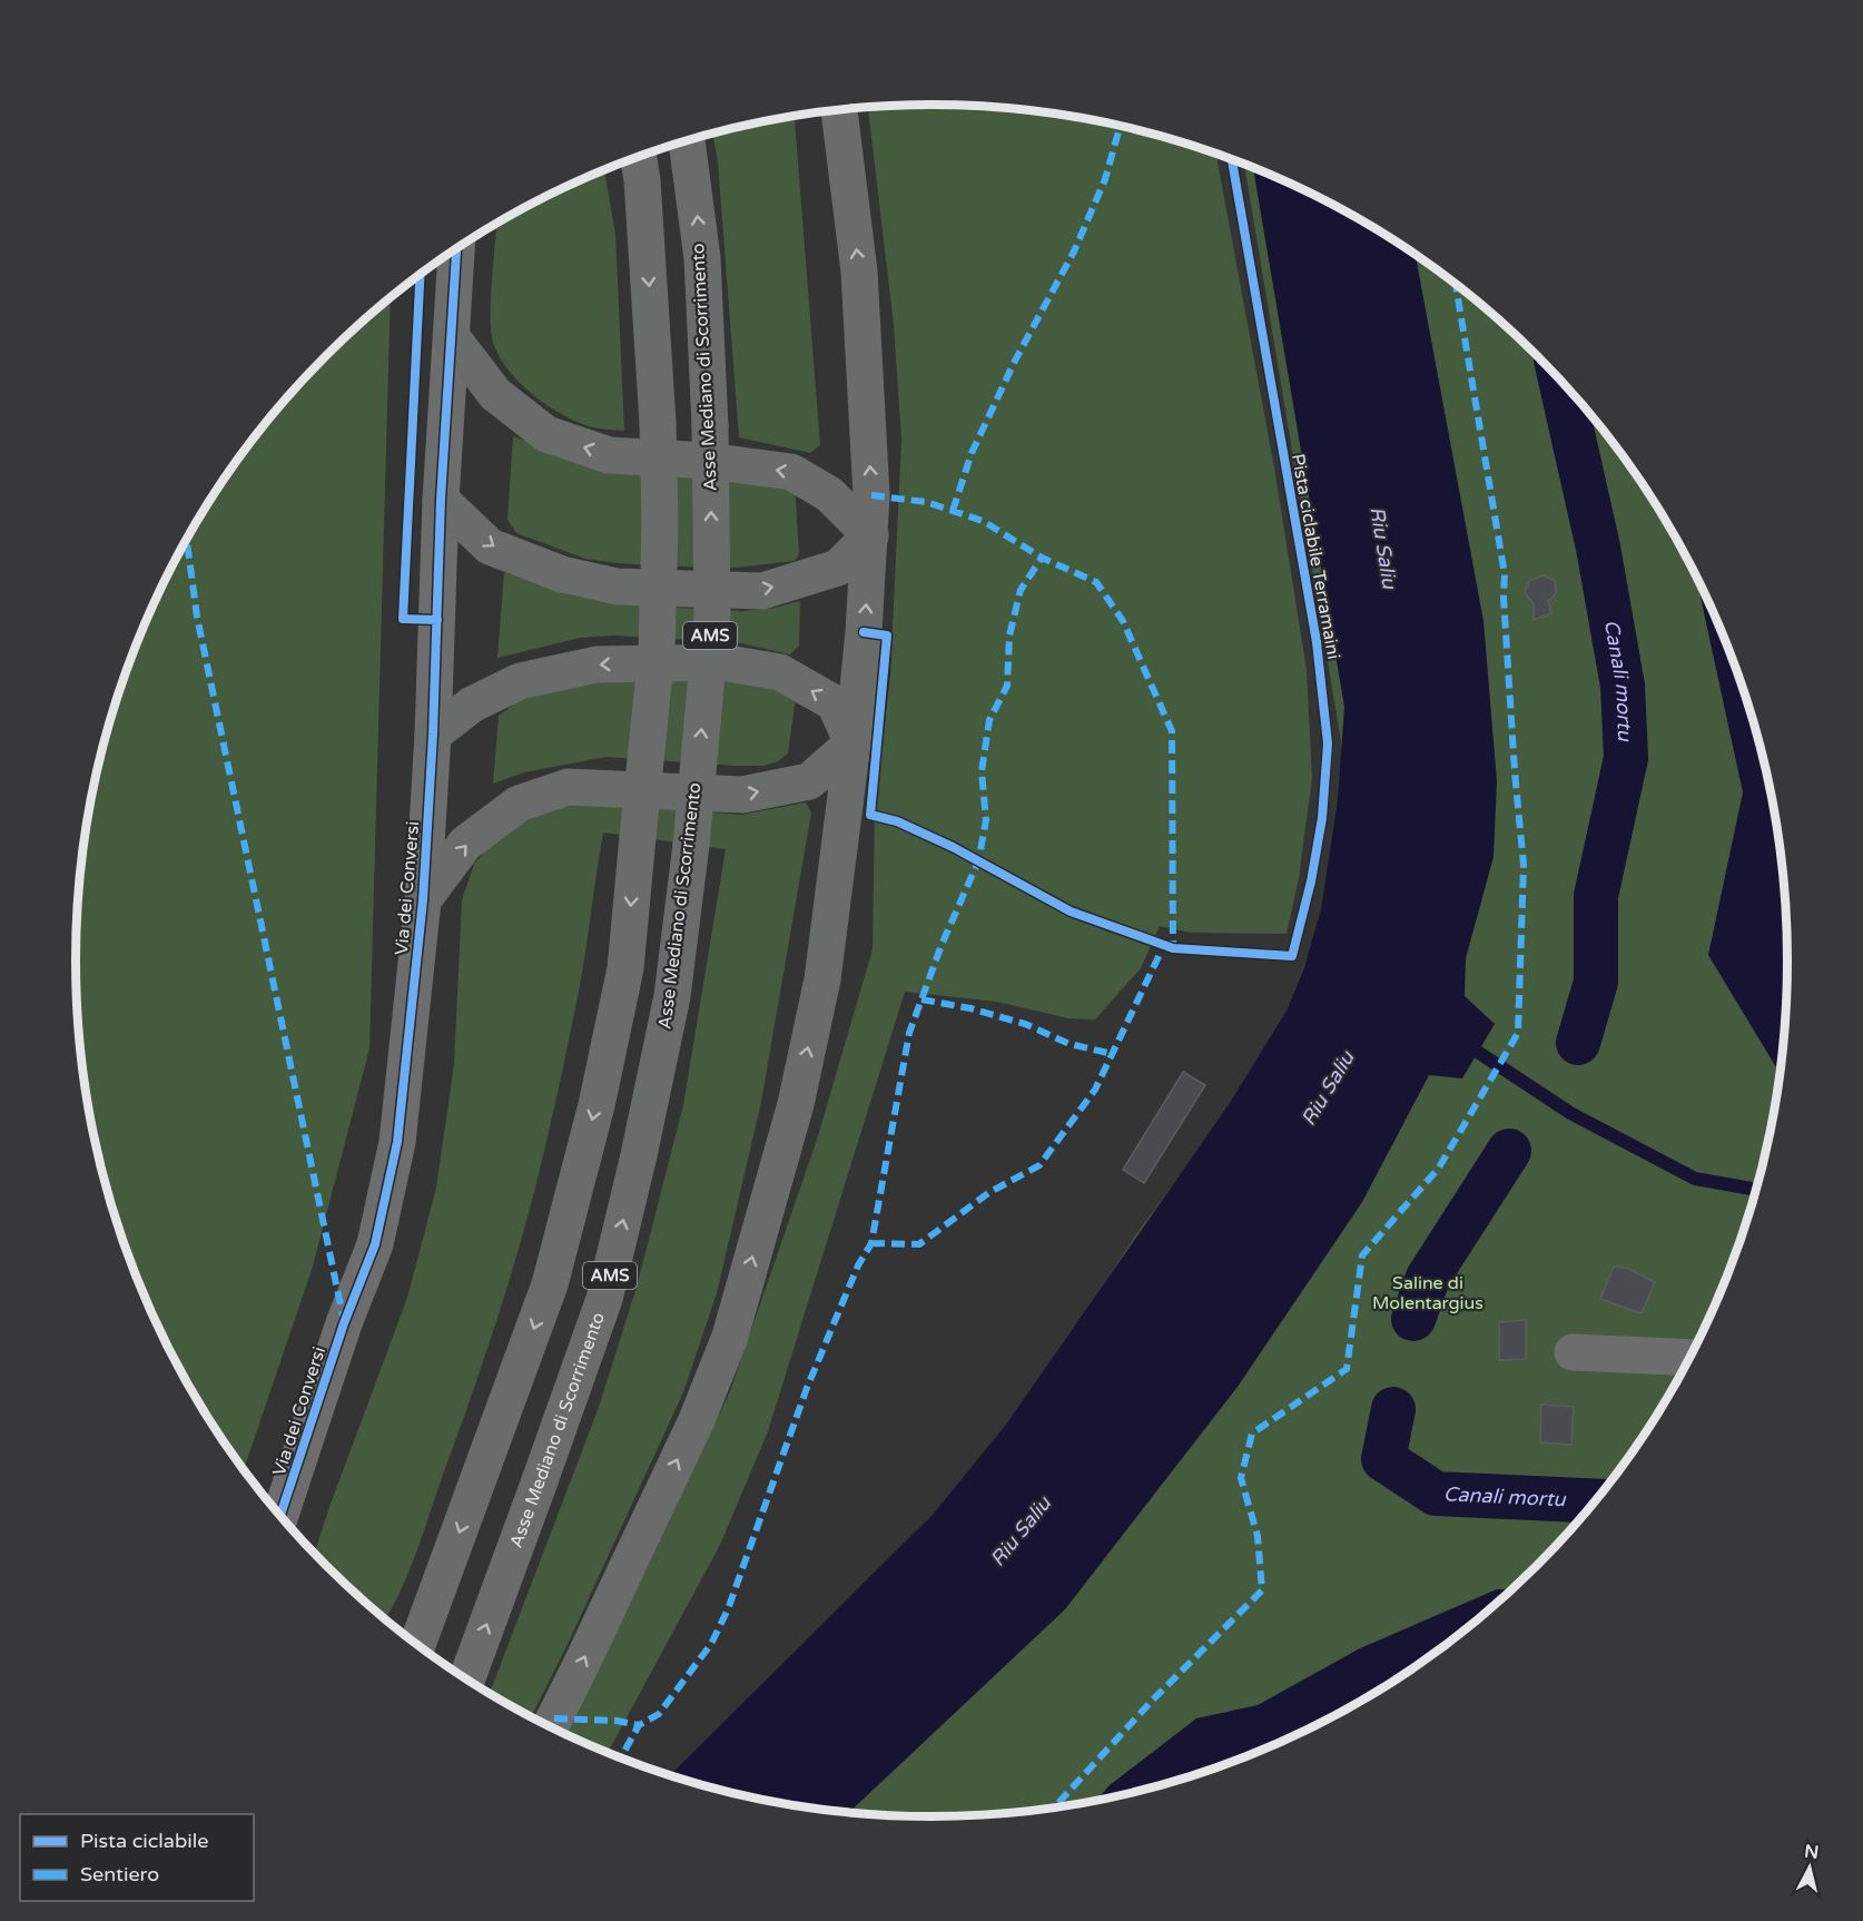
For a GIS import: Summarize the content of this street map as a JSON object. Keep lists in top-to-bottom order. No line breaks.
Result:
{"streets":{"highway":["Asse Mediano di Scorrimento","AMS"],"street":["Via dei Conversi"],"cycle path":["Pista ciclabile Terramaini"]},"water":["Riu Saliu","Canali mortu"],"parks":["Saline di Molentargius"],"legend":["Pista ciclabile","Sentiero"],"north":"top"}
